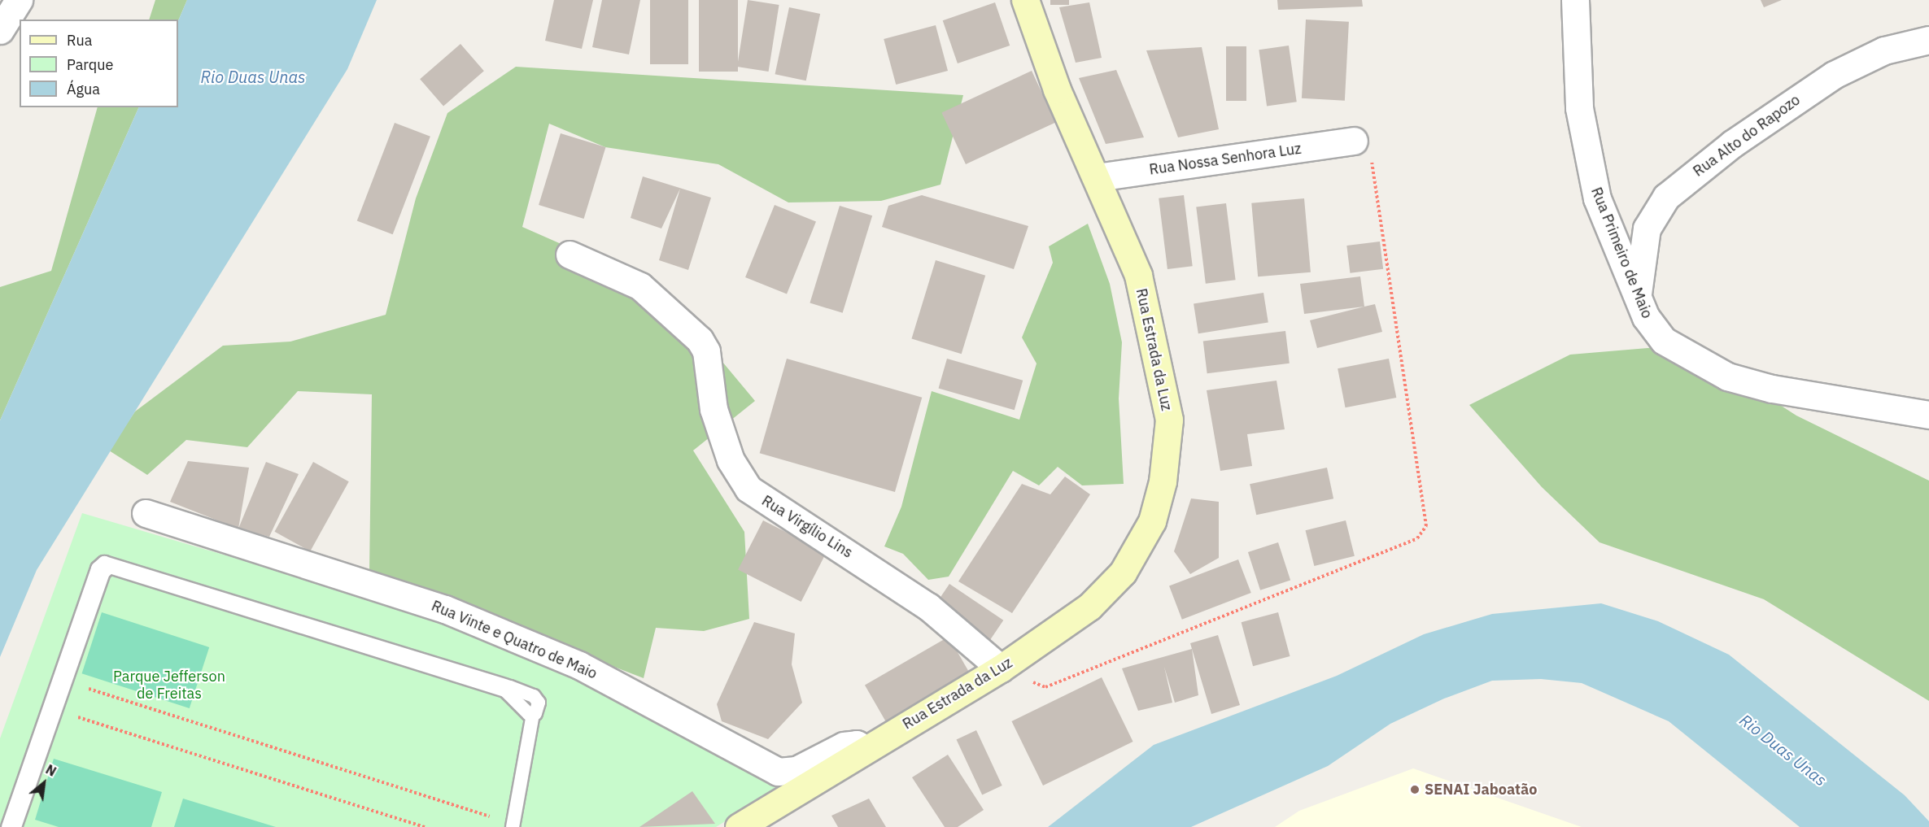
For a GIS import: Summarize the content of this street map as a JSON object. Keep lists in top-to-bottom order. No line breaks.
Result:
{"streets":{"main road":["Rua Estrada da Luz"],"street":["Rua Alto do Rapozo","Rua Nossa Senhora Luz","Rua Primeiro de Maio","Rua Virgílio Lins","Rua Vinte e Quatro de Maio"]},"crossings":[["Rua Alto do Rapozo","Rua Primeiro de Maio"],["Rua Nossa Senhora Luz","Rua Estrada da Luz"],["Rua Estrada da Luz","Rua Virgílio Lins"],["Rua Estrada da Luz","Rua Vinte e Quatro de Maio"]],"water":["Rio Duas Unas"],"parks":["Parque Jefferson de Freitas"],"places":["SENAI Jaboatão"],"legend":["Rua","Parque","Água"],"north":"top right"}
